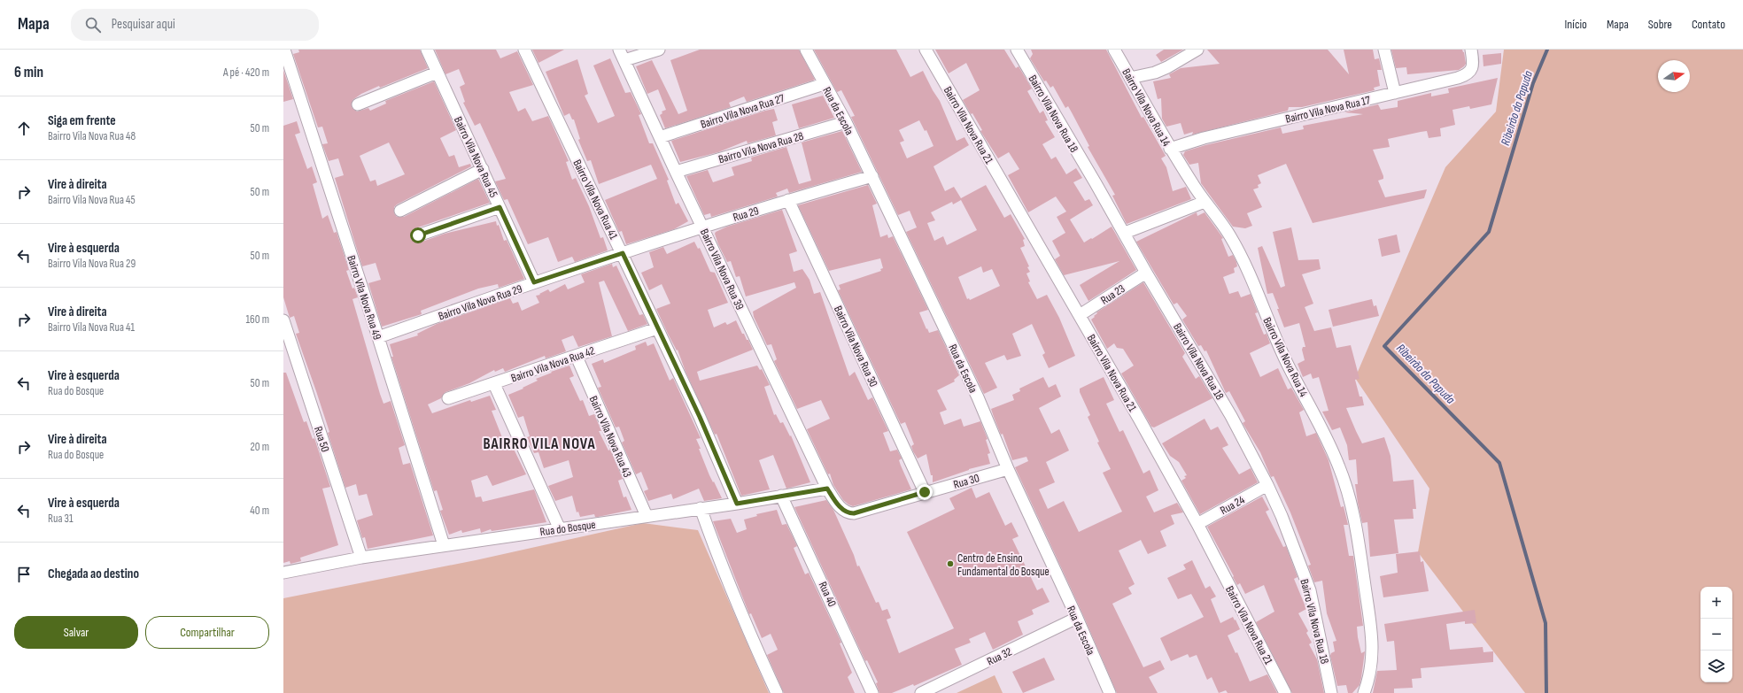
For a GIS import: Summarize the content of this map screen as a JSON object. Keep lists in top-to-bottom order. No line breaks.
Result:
{"streets":{"street":["Bairro Vila Nova Rua 14","Bairro Vila Nova Rua 17","Bairro Vila Nova Rua 27","Rua da Escola","Bairro Vila Nova Rua 18","Bairro Vila Nova Rua 21","Bairro Vila Nova Rua 28","Bairro Vila Nova Rua 45","Bairro Vila Nova Rua 41","Rua 29","Bairro Vila Nova Rua 39","Rua 23","Bairro Vila Nova Rua 49","Bairro Vila Nova Rua 29","Bairro Vila Nova Rua 30","Bairro Vila Nova Rua 42","Bairro Vila Nova Rua 43","Rua 50","Rua 30","Rua 24","Rua do Bosque","Rua 40","Rua 32"]},"crossings":[["Bairro Vila Nova Rua 14","Bairro Vila Nova Rua 17"],["Bairro Vila Nova Rua 27","Rua da Escola"],["Bairro Vila Nova Rua 27","Bairro Vila Nova Rua 39"],["Rua da Escola","Bairro Vila Nova Rua 28"],["Rua da Escola","Rua 30"],["Rua da Escola","Rua 32"],["Bairro Vila Nova Rua 18","Rua 23"],["Bairro Vila Nova Rua 18","Rua 24"],["Bairro Vila Nova Rua 21","Rua 23"],["Bairro Vila Nova Rua 21","Rua 24"],["Bairro Vila Nova Rua 28","Bairro Vila Nova Rua 39"],["Bairro Vila Nova Rua 45","Bairro Vila Nova Rua 29"],["Bairro Vila Nova Rua 41","Bairro Vila Nova Rua 29"],["Bairro Vila Nova Rua 41","Bairro Vila Nova Rua 42"],["Bairro Vila Nova Rua 41","Rua do Bosque"],["Rua 29","Bairro Vila Nova Rua 39"],["Rua 29","Bairro Vila Nova Rua 29"],["Rua 29","Bairro Vila Nova Rua 30"],["Bairro Vila Nova Rua 39","Bairro Vila Nova Rua 29"],["Bairro Vila Nova Rua 39","Rua 30"],["Bairro Vila Nova Rua 39","Rua do Bosque"],["Bairro Vila Nova Rua 49","Bairro Vila Nova Rua 29"],["Bairro Vila Nova Rua 49","Rua do Bosque"],["Bairro Vila Nova Rua 30","Rua 30"],["Bairro Vila Nova Rua 42","Bairro Vila Nova Rua 43"],["Bairro Vila Nova Rua 43","Rua do Bosque"],["Rua 50","Rua do Bosque"],["Rua 30","Rua do Bosque"],["Rua do Bosque","Rua 40"]],"districts":["BAIRRO VILA NOVA"],"water":["Ribeirão da Papuda"],"places":["Centro de Ensino Fundamental do Bosque"],"north":"right","page":{"header":"Mapa","search":"Pesquisar aqui","nav":["Início","Mapa","Sobre","Contato"],"heading":["6 min","A pé · 420 m"],"list":[["Siga em frente","Bairro Vila Nova Rua 48","50 m"],["Vire à direita","Bairro Vila Nova Rua 45","50 m"],["Vire à esquerda","Bairro Vila Nova Rua 29","50 m"],["Vire à direita","Bairro Vila Nova Rua 41","160 m"],["Vire à esquerda","Rua do Bosque","50 m"],["Vire à direita","Rua do Bosque","20 m"],["Vire à esquerda","Rua 31","40 m"],"Chegada ao destino"],"map_buttons":["+","−"],"buttons":["Salvar","Compartilhar"]}}
